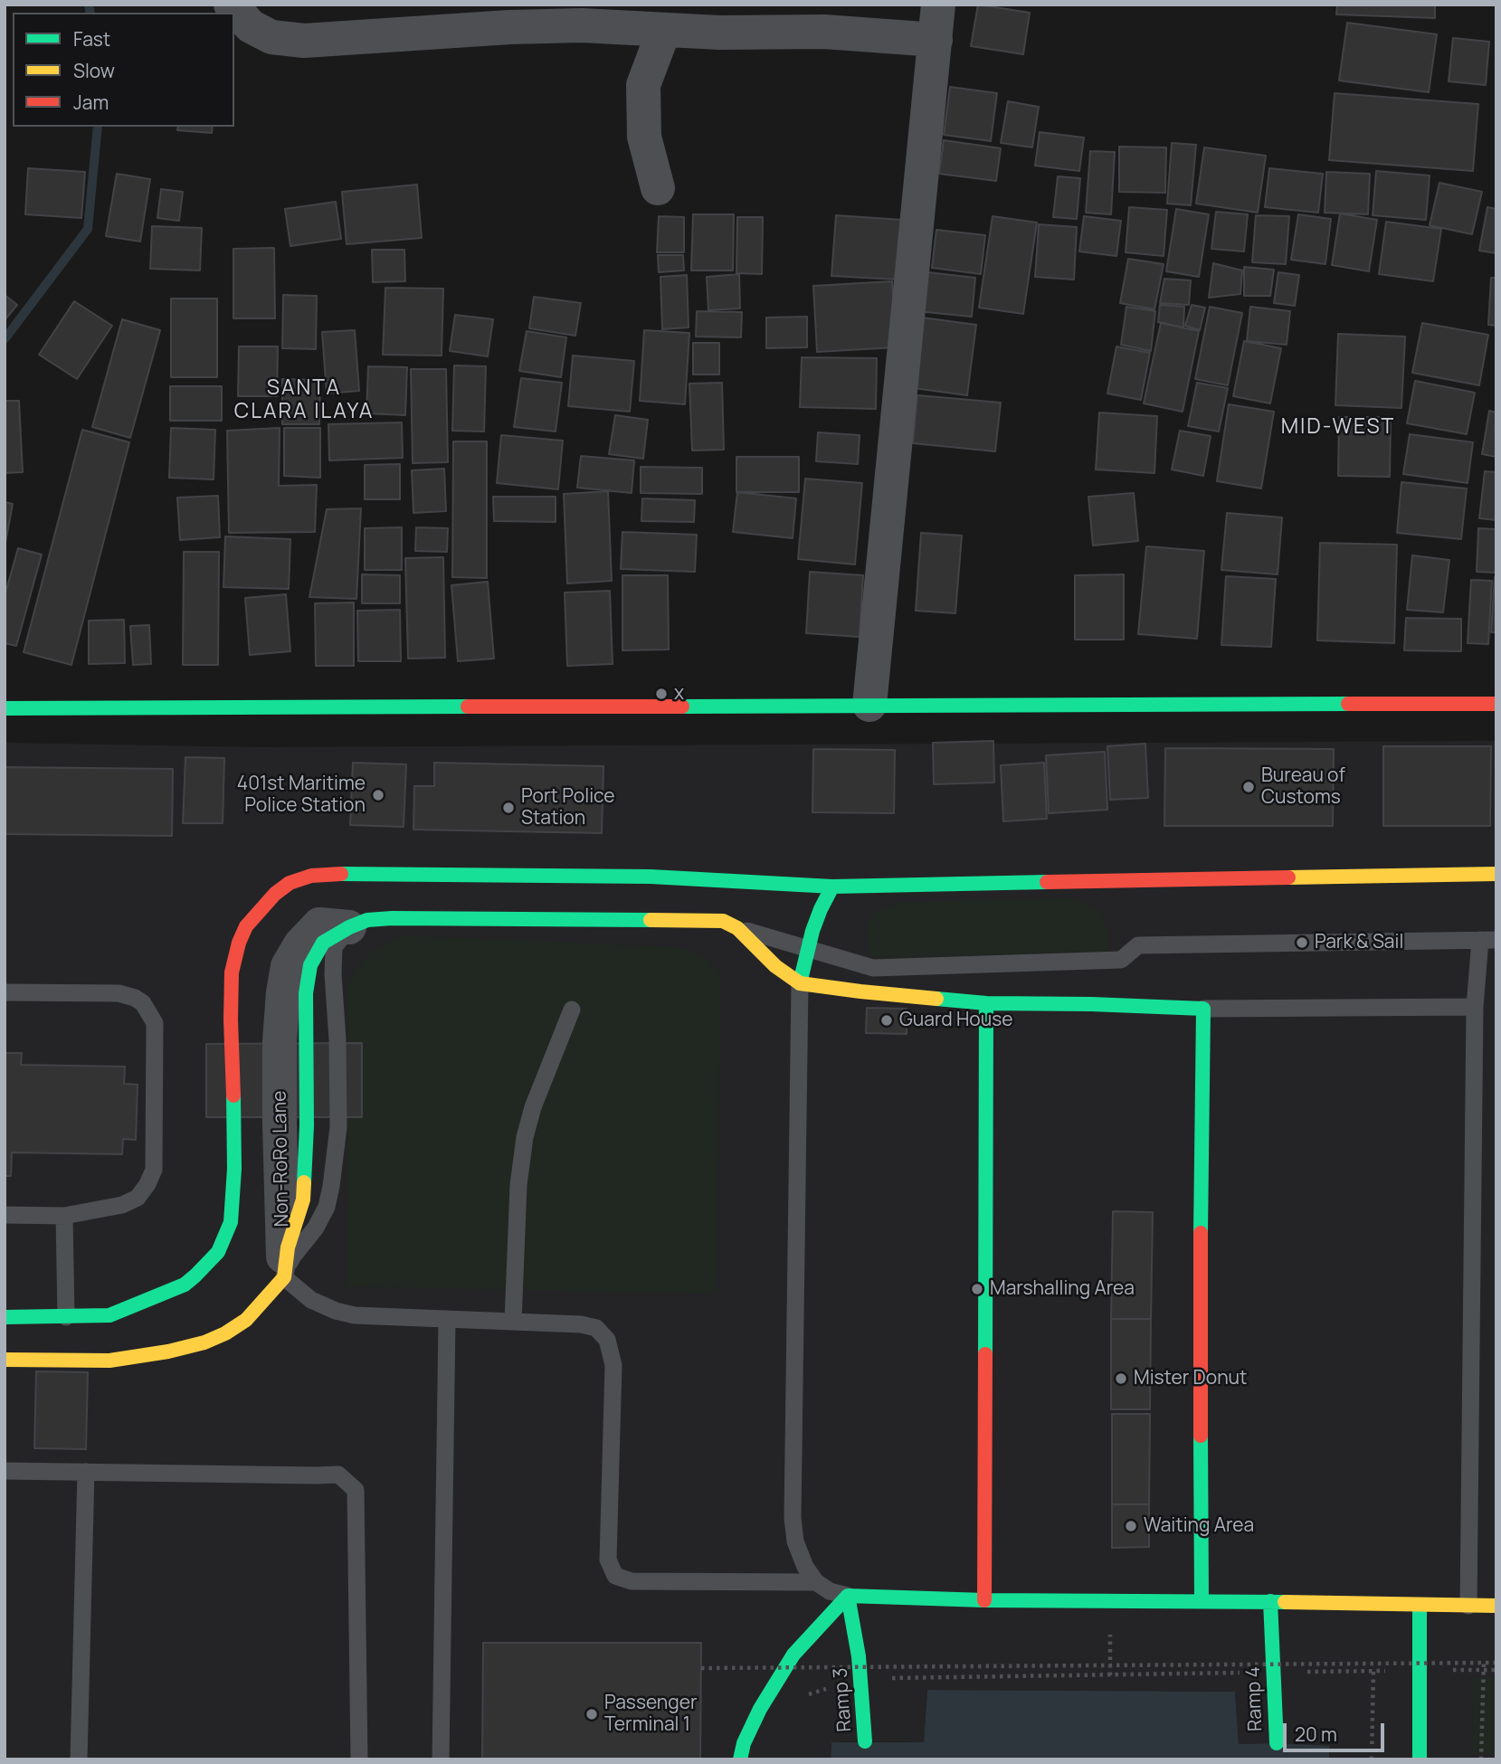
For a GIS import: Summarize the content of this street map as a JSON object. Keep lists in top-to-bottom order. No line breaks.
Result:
{"streets":{"main road":["Ramp 4","Ramp 3"],"street":["Non-RoRo Lane"]},"districts":["SANTA CLARA ILAYA","MID-WEST"],"places":["x","Bureau of Customs","401st Maritime Police Station","Port Police Station","Park & Sail","Guard House","Marshalling Area","Mister Donut","Waiting Area","Passenger Terminal 1"],"legend":["Fast","Slow","Jam"],"scale_bar":"20 m"}
